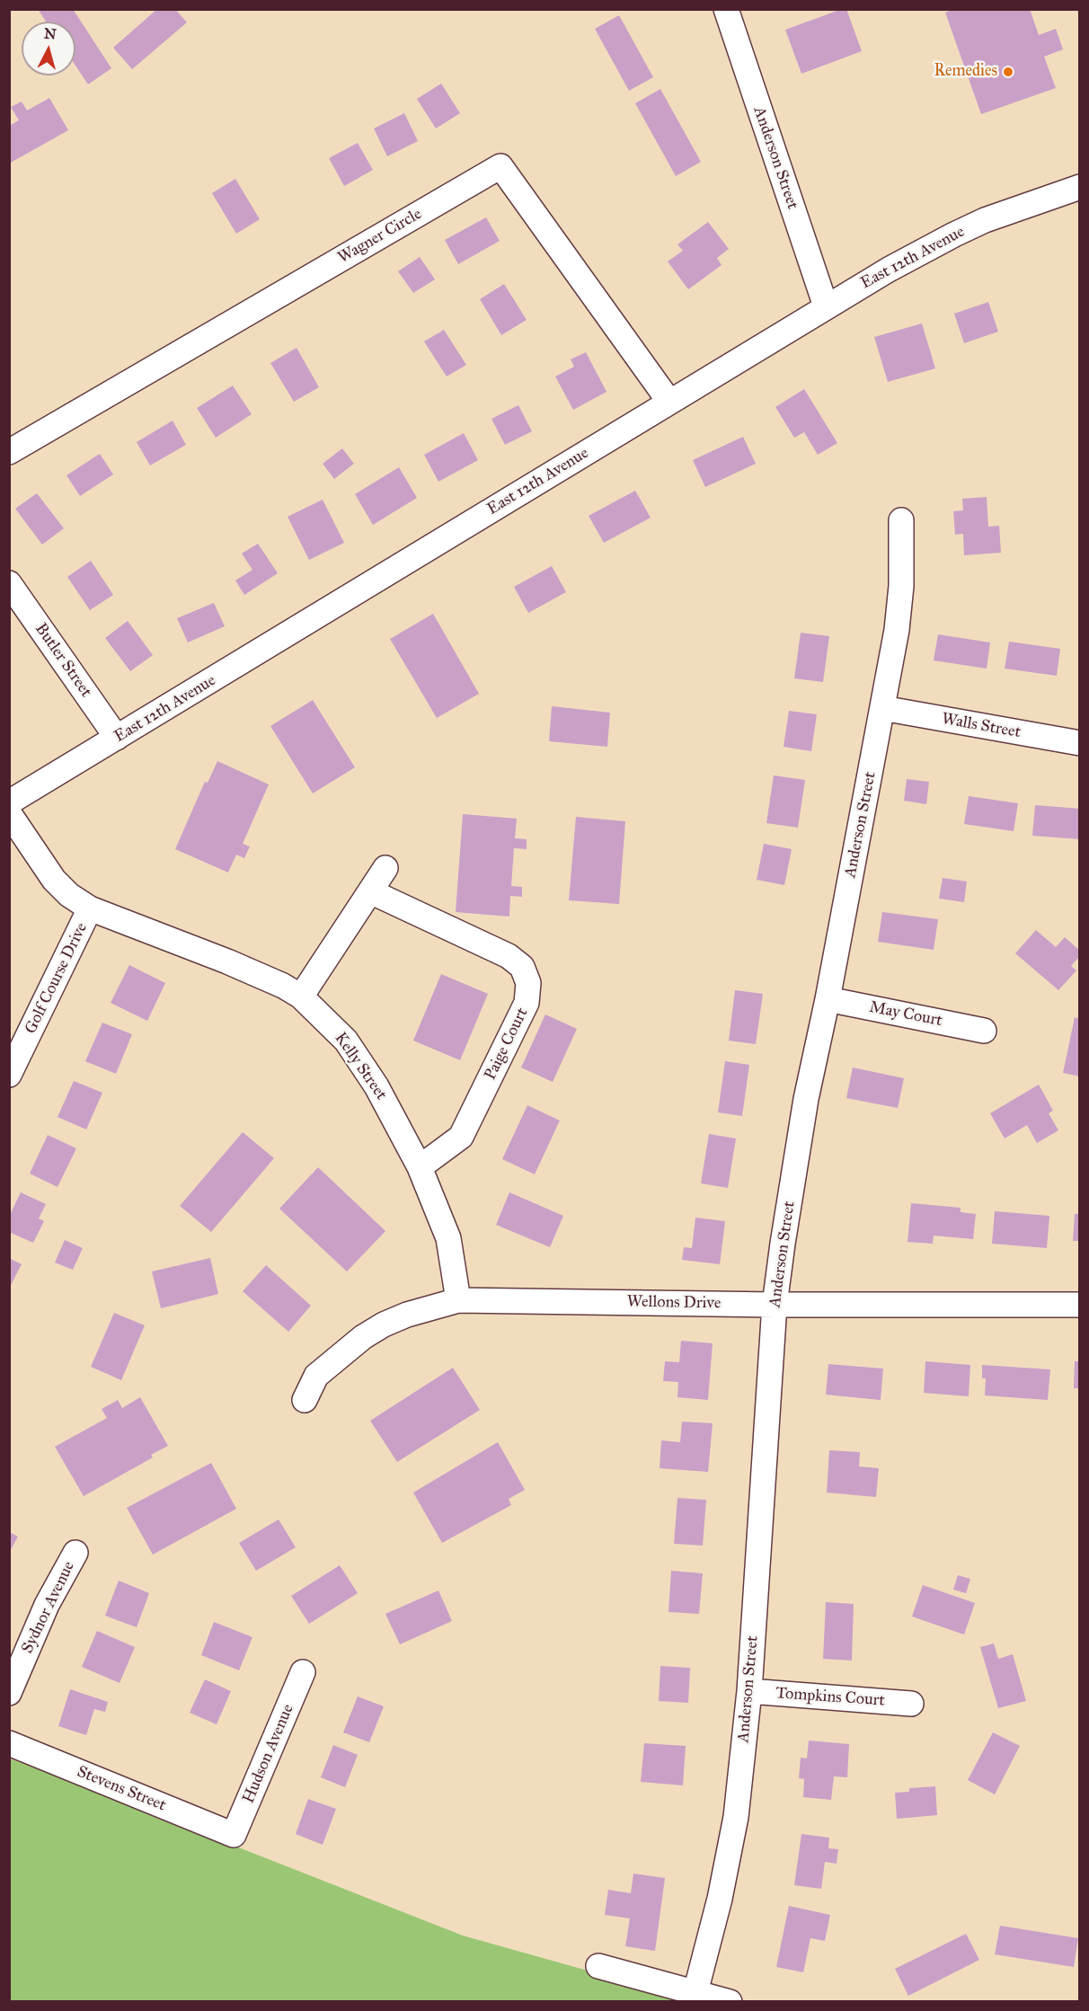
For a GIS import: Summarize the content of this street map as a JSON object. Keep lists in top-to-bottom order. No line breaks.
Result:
{"streets":{"street":["Anderson Street","Wagner Circle","East 12th Avenue","Butler Street","Walls Street","Golf Course Drive","May Court","Paige Court","Kelly Street","Wellons Drive","Sydnor Avenue","Tompkins Court","Hudson Avenue","Stevens Street"]},"crossings":[["Anderson Street","East 12th Avenue"],["Anderson Street","Walls Street"],["Anderson Street","May Court"],["Anderson Street","Wellons Drive"],["Anderson Street","Tompkins Court"],["Wagner Circle","East 12th Avenue"],["East 12th Avenue","Butler Street"],["Golf Course Drive","Kelly Street"],["Paige Court","Kelly Street"],["Kelly Street","Wellons Drive"],["Hudson Avenue","Stevens Street"]],"places":["Remedies"],"north":"top"}
